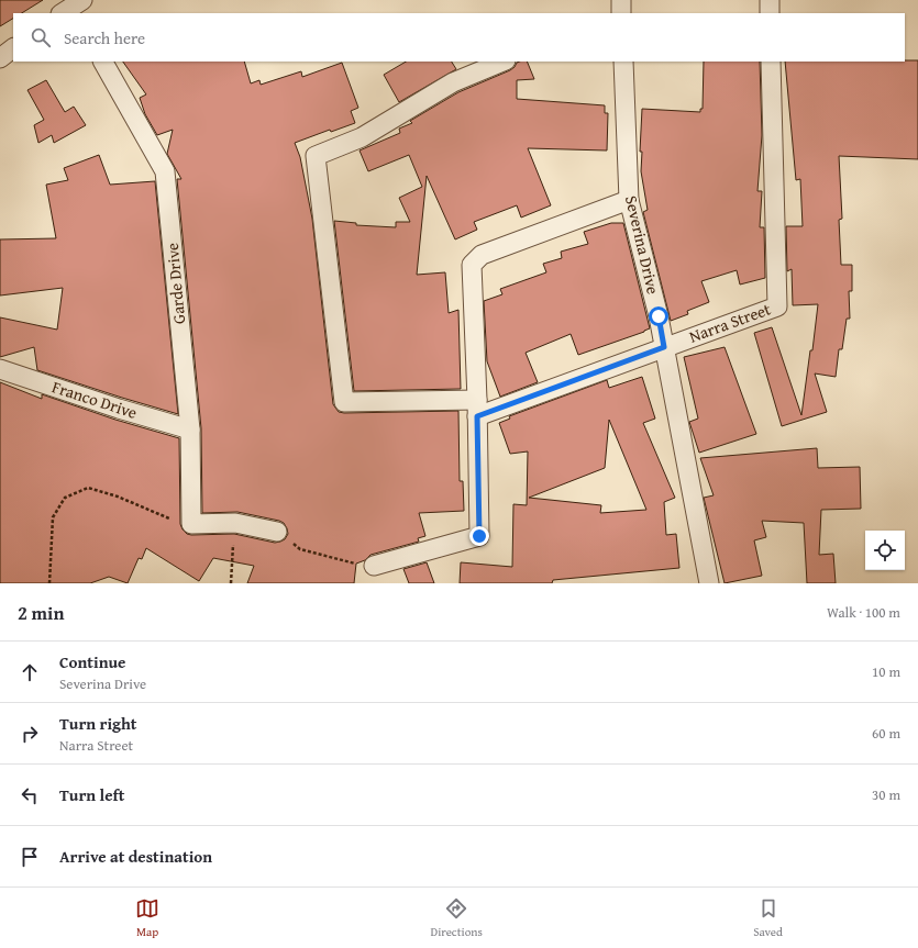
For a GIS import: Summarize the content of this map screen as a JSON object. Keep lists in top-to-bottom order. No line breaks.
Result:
{"streets":{"street":["Severina Drive","Garde Drive","Narra Street","Franco Drive"]},"crossings":[["Severina Drive","Narra Street"],["Garde Drive","Franco Drive"]],"page":{"search":"Search here","heading":["2 min","Walk · 100 m"],"list":[["Continue","Severina Drive","10 m"],["Turn right","Narra Street","60 m"],["Turn left","30 m"],"Arrive at destination"],"nav":["Map","Directions","Saved"]}}
